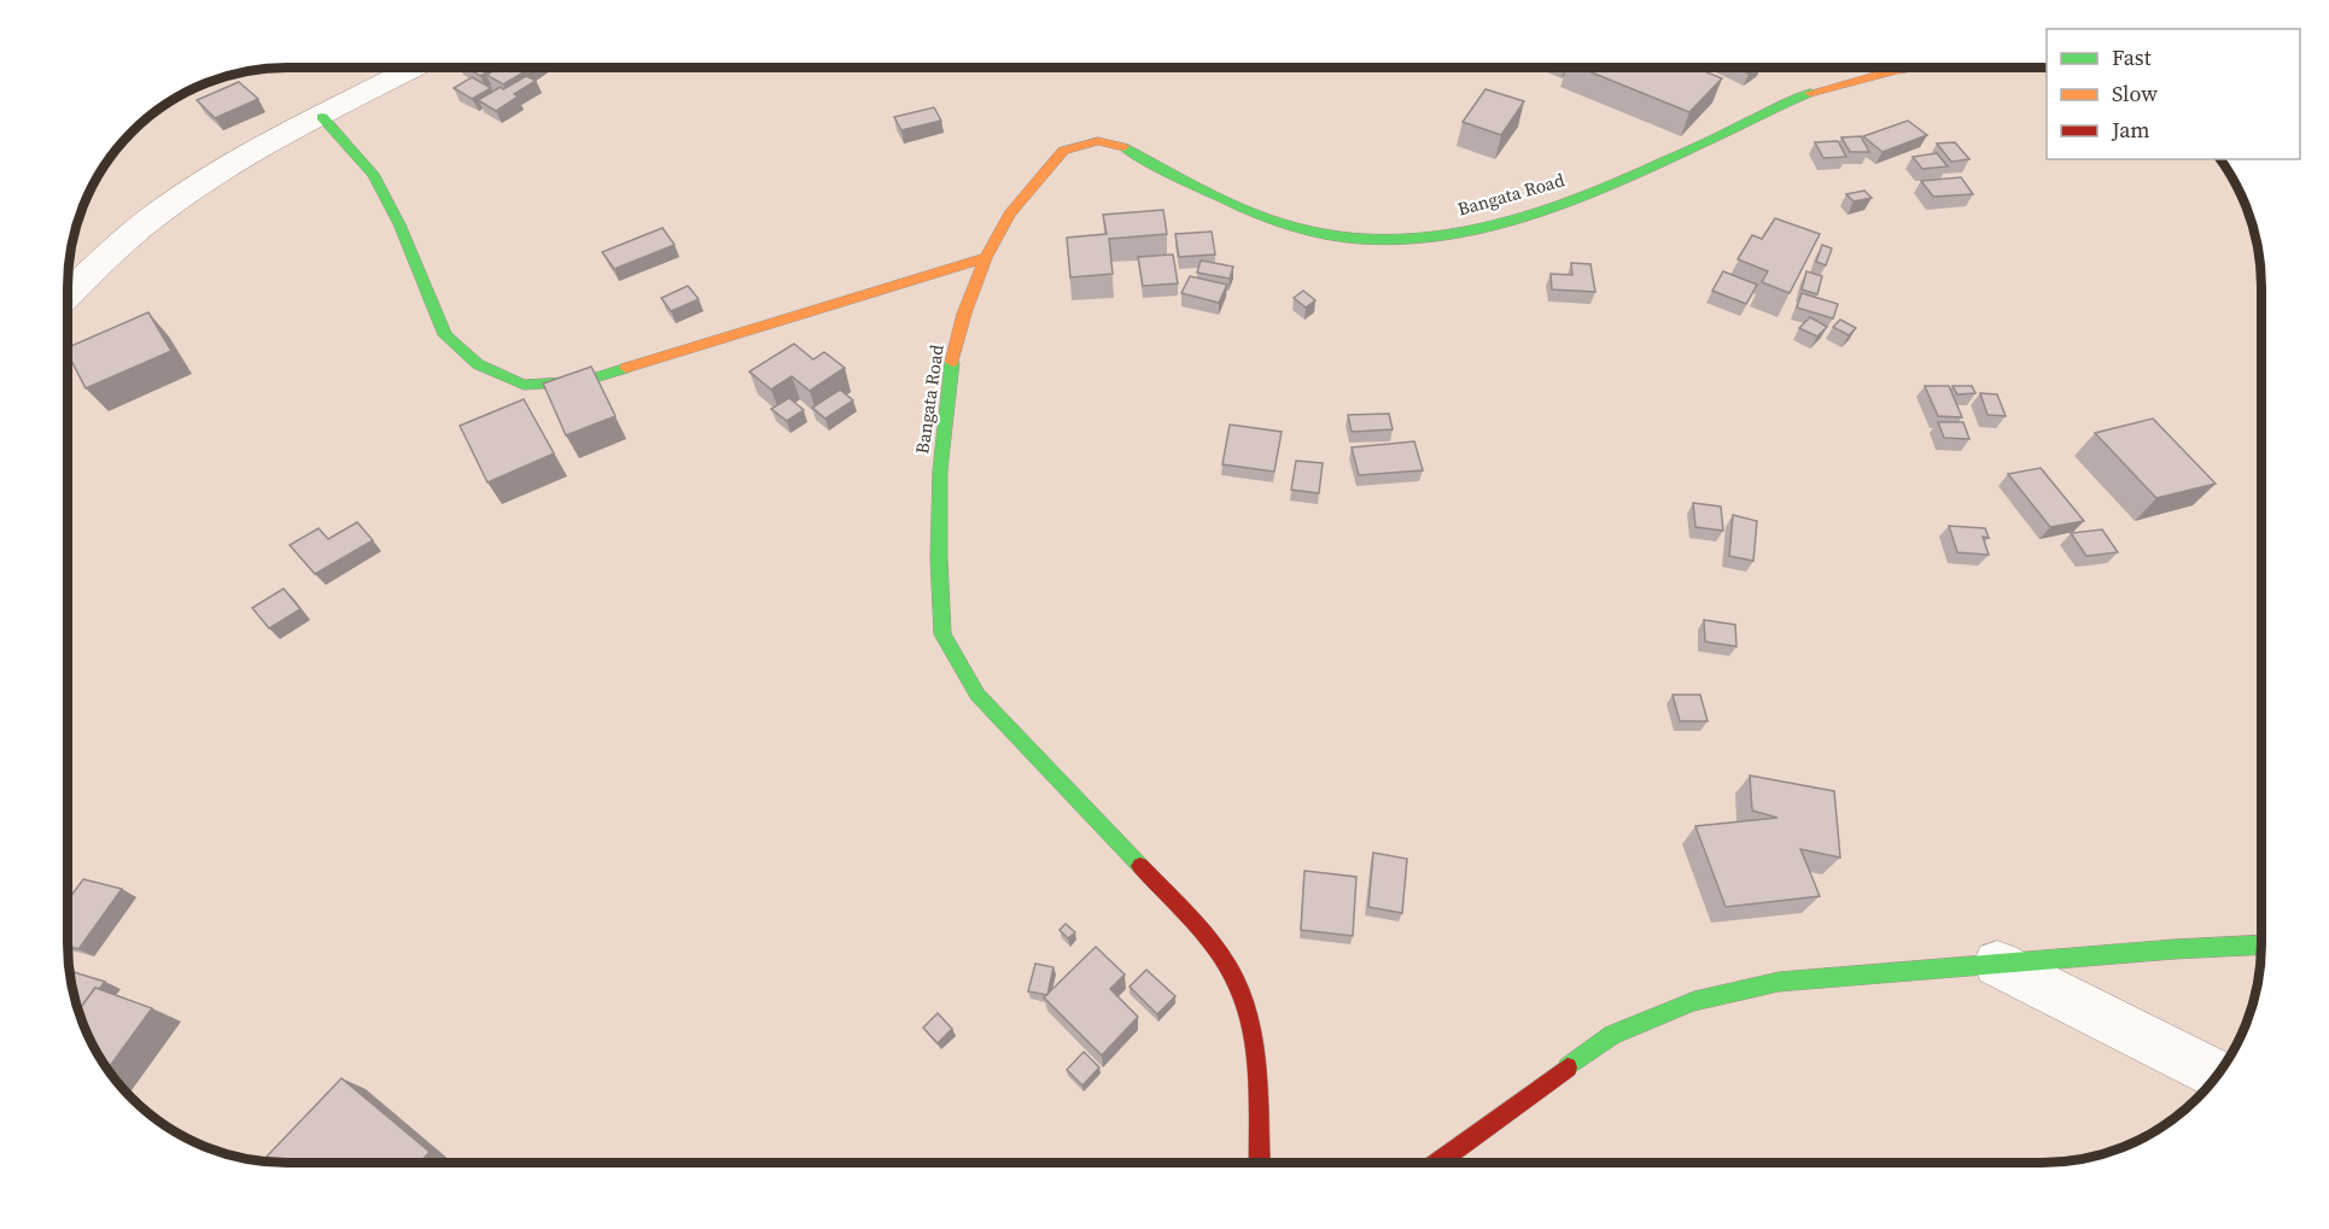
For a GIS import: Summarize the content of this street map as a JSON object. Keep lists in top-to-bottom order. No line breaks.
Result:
{"streets":{"street":["Bangata Road"]},"legend":["Fast","Slow","Jam"]}
